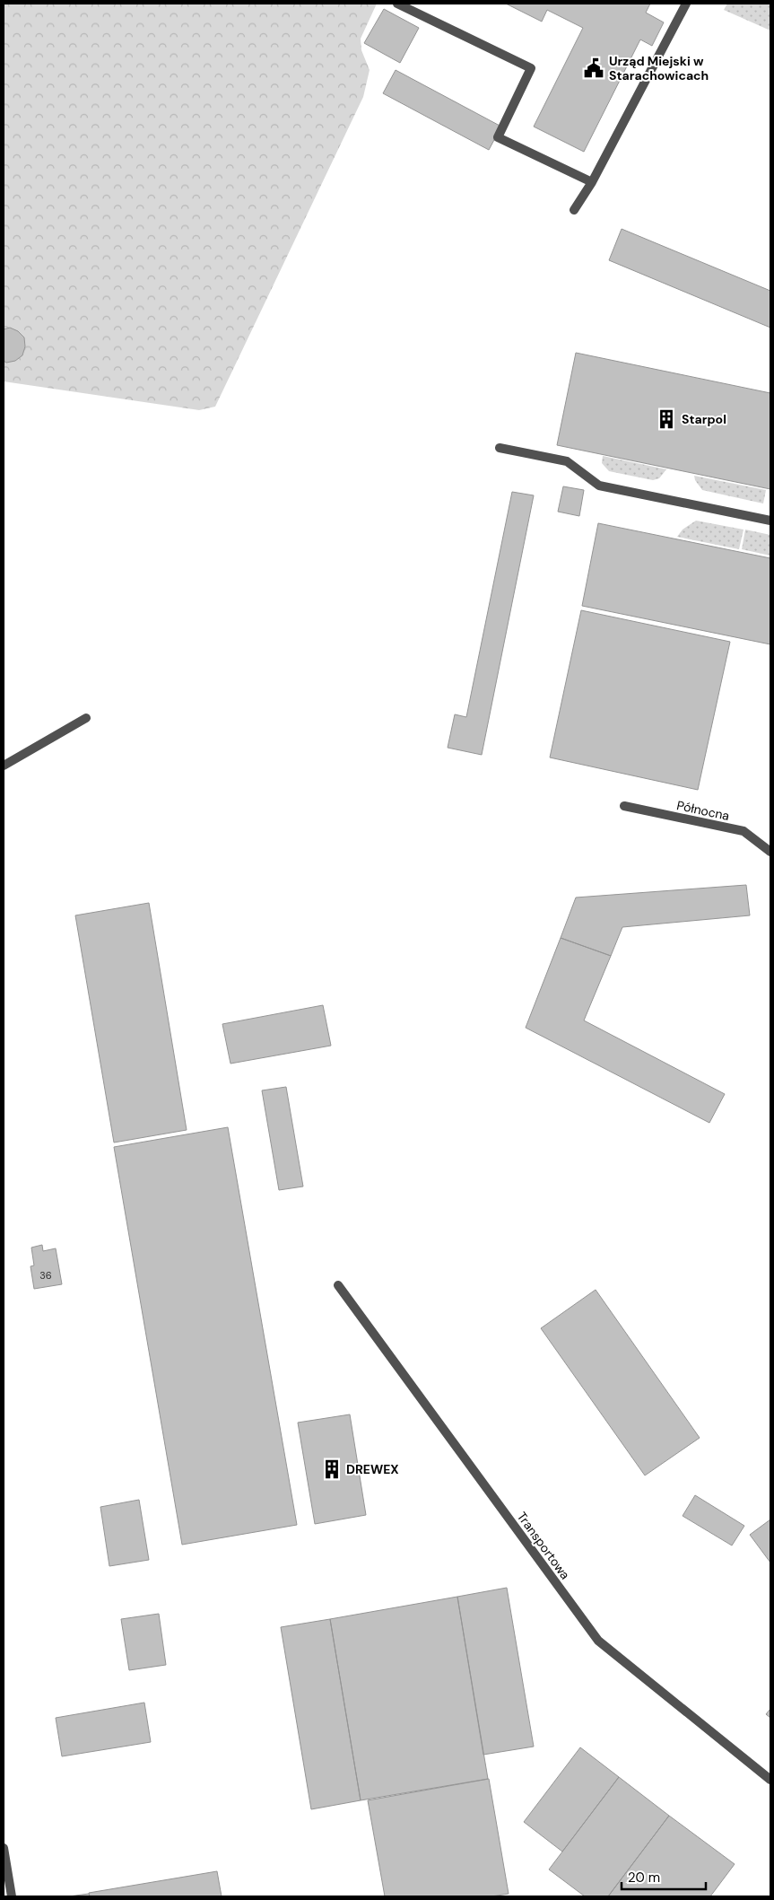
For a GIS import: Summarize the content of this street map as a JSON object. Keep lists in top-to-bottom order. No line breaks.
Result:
{"streets":{"street":["Północna","Transportowa"]},"places":{"public building":["Urząd Miejski w Starachowicach"],"building":["Starpol","DREWEX"]},"house_numbers":["36"],"scale_bar":"20 m"}
